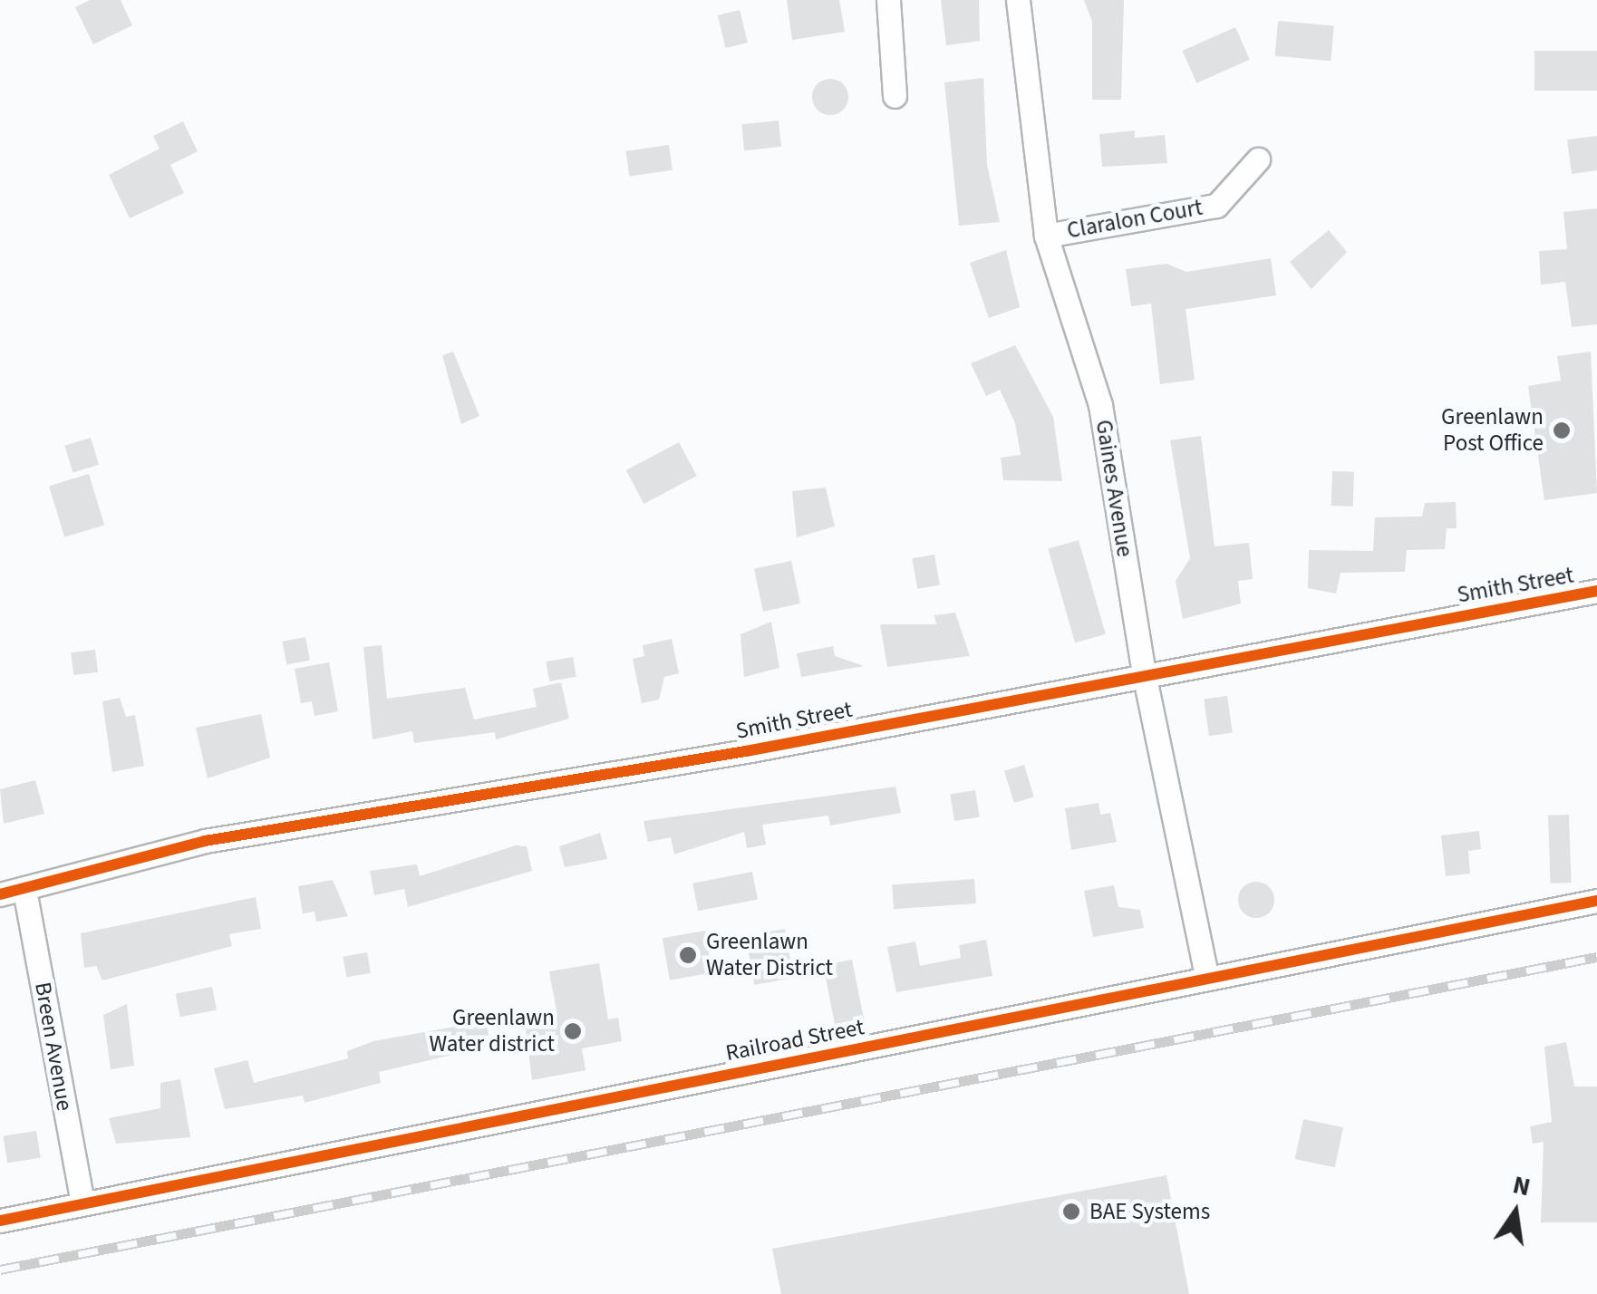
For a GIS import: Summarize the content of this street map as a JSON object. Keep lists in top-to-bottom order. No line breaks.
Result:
{"streets":{"street":["Claralon Court","Gaines Avenue","Smith Street","Railroad Street","Breen Avenue"]},"crossings":[["Claralon Court","Gaines Avenue"],["Gaines Avenue","Smith Street"],["Gaines Avenue","Railroad Street"],["Smith Street","Breen Avenue"],["Railroad Street","Breen Avenue"]],"places":["Greenlawn Post Office","Greenlawn Water District","Greenlawn Water district","BAE Systems"],"north":"top"}
